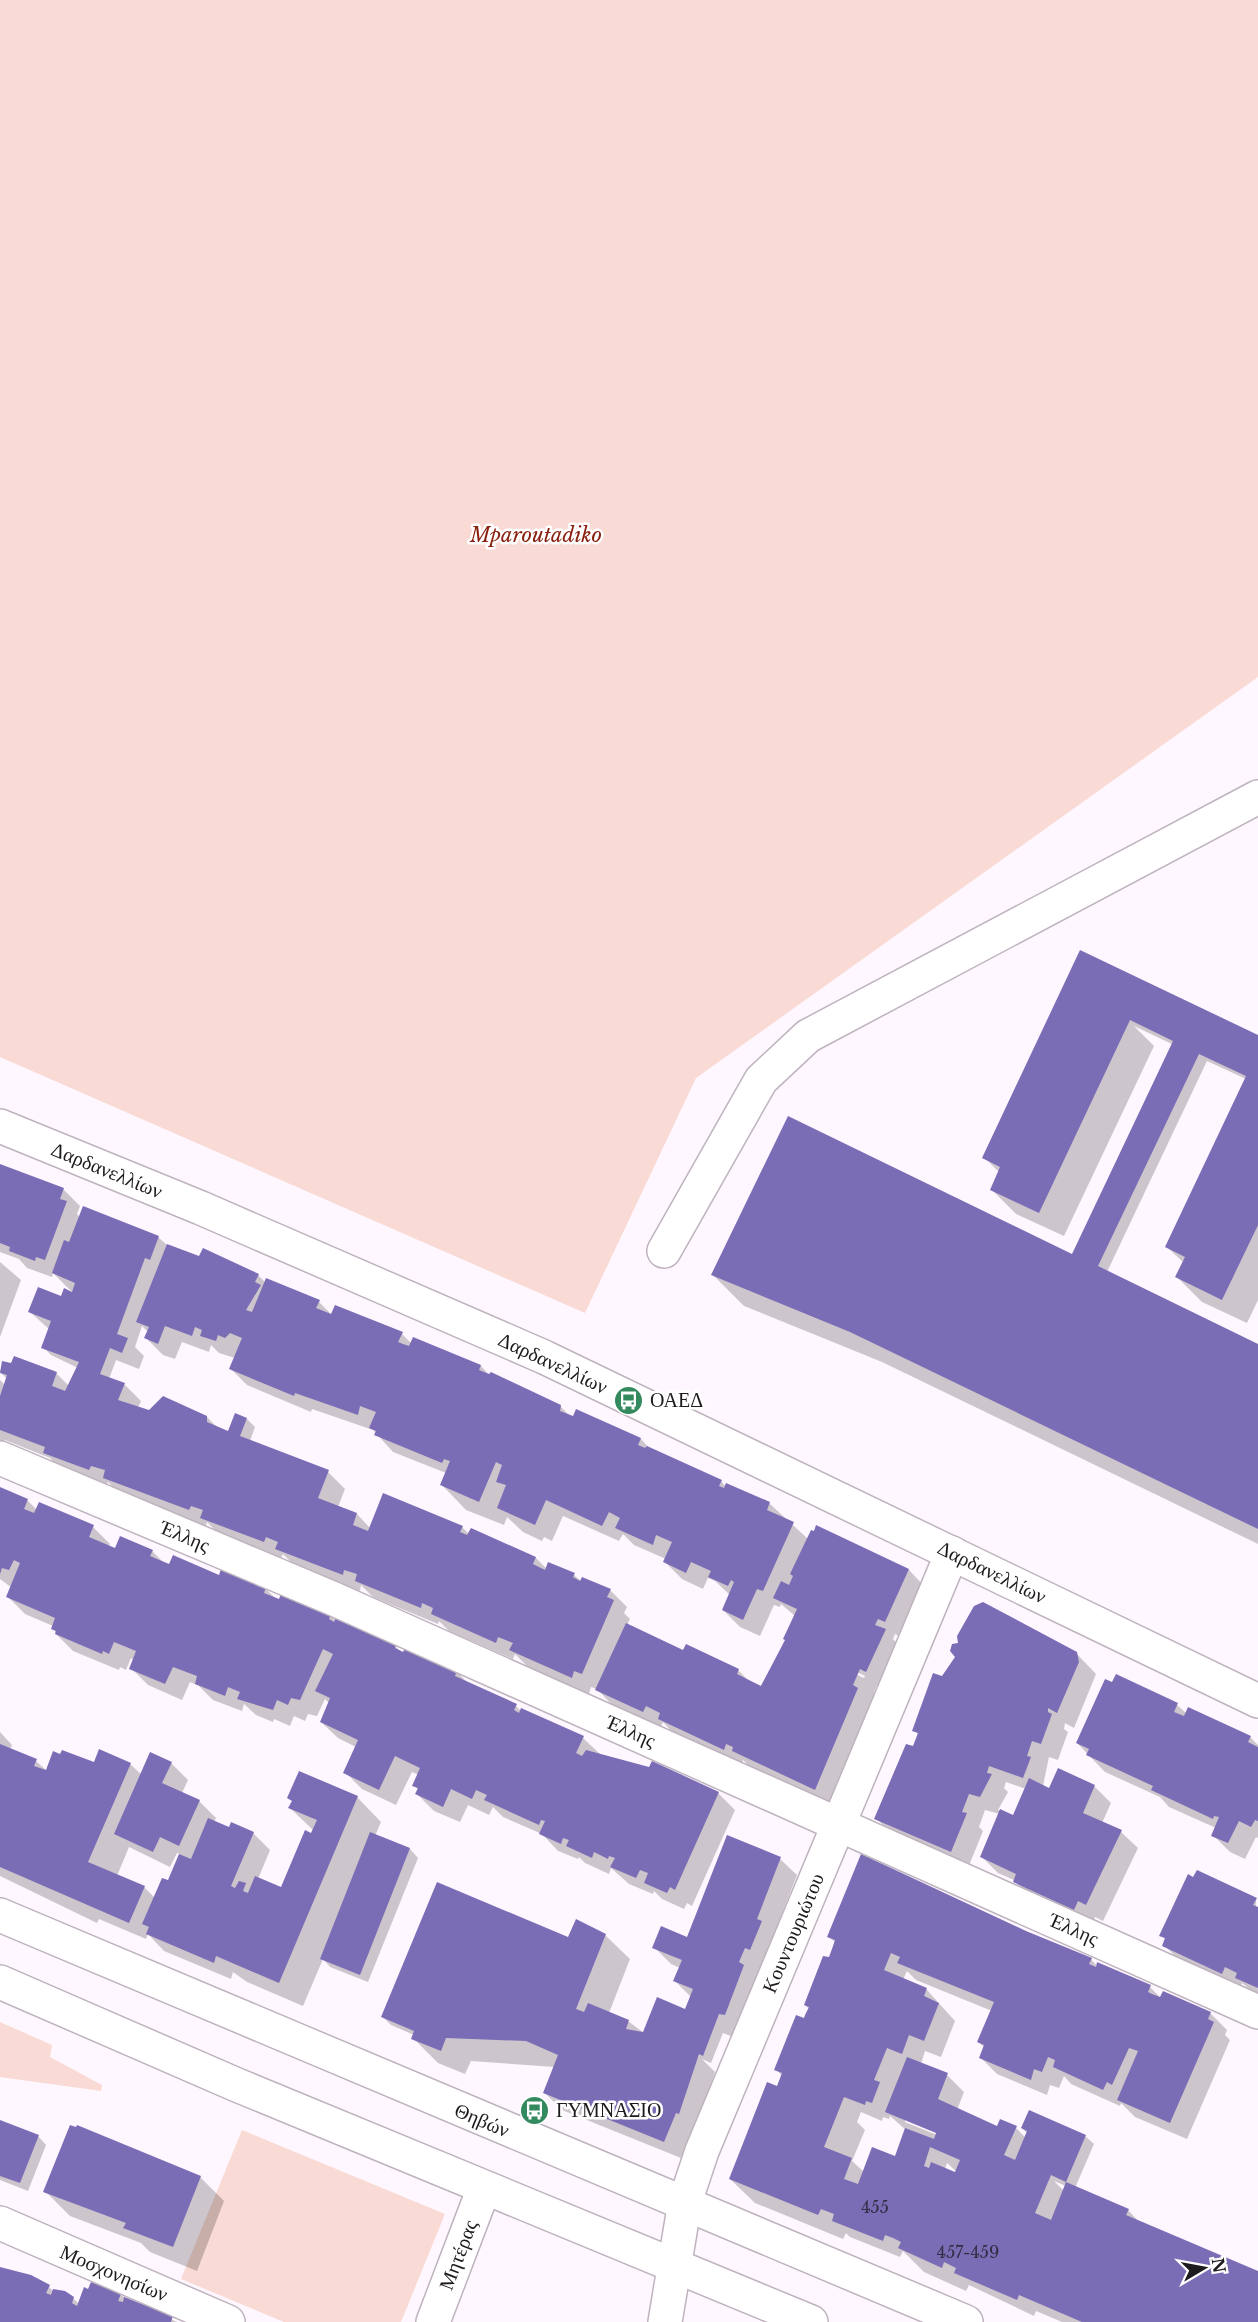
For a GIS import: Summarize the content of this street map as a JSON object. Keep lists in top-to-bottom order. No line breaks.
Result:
{"streets":{"street":["Δαρδανελλίων","Έλλης","Κουντουριώτου","Θηβών","Μητέρας","Μοσχονησίων"]},"crossings":[["Δαρδανελλίων","Κουντουριώτου"],["Έλλης","Κουντουριώτου"],["Κουντουριώτου","Θηβών"]],"parks":["Mparoutadiko"],"places":{"bus stop":["ΟΑΕΔ","ΓΥΜΝΑΣΙΟ"]},"house_numbers":["455","457-459"],"north":"right"}
